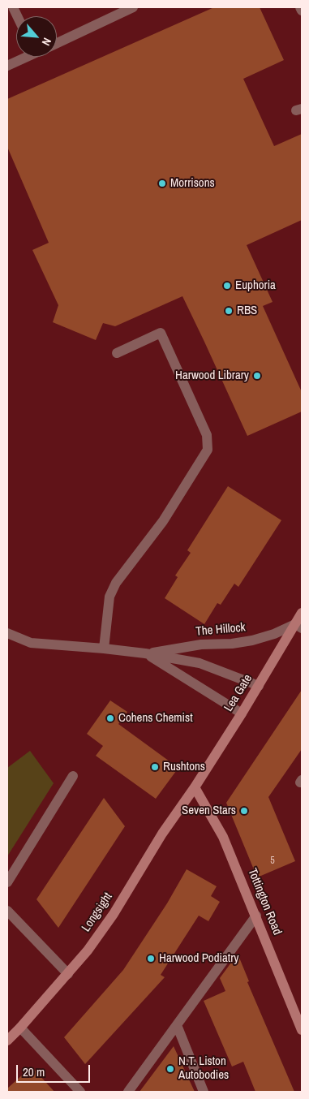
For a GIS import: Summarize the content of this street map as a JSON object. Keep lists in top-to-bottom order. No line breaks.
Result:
{"streets":{"main road":["Lea Gate","Tottington Road","Longsight"],"street":["The Hillock"]},"crossings":[["The Hillock","Lea Gate"],["Lea Gate","Tottington Road"],["Lea Gate","Longsight"],["Tottington Road","Longsight"]],"places":["Morrisons","Euphoria","RBS","Harwood Library","Cohens Chemist","Rushtons","Seven Stars","Harwood Podiatry","N.T. Liston Autobodies"],"house_numbers":["5"],"scale_bar":"20 m","north":"bottom right"}
